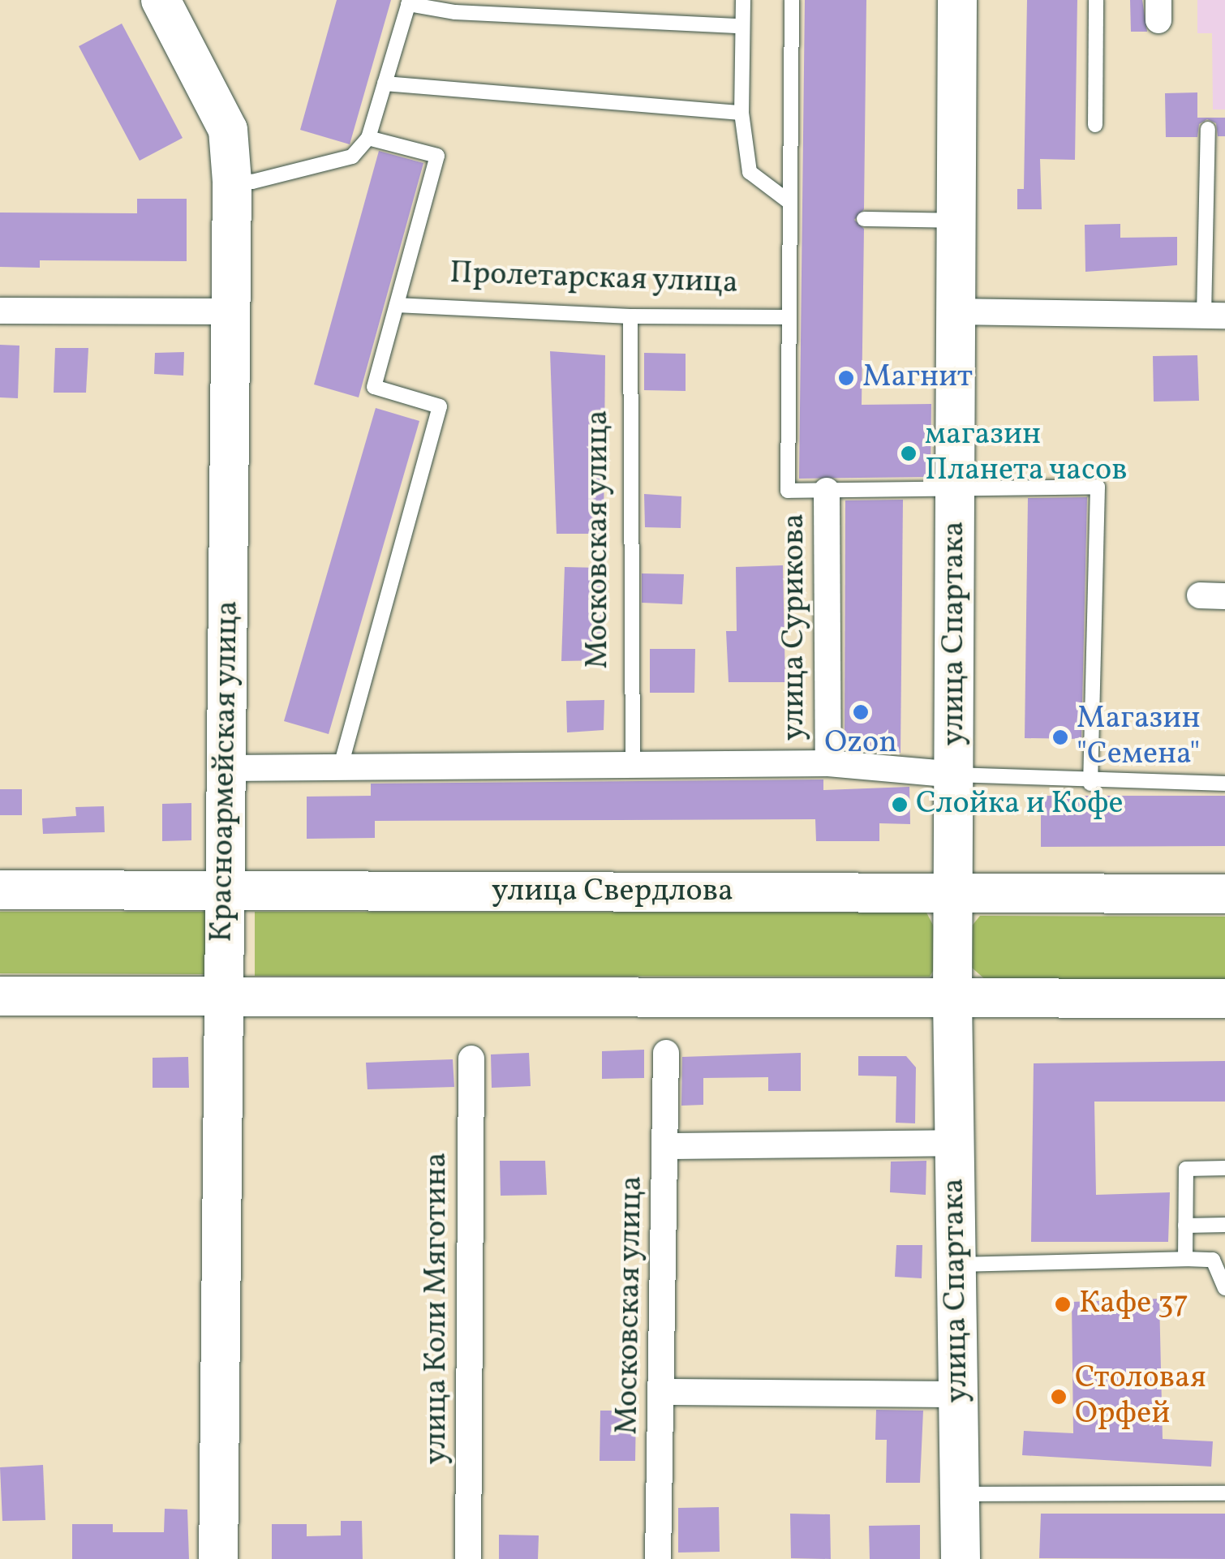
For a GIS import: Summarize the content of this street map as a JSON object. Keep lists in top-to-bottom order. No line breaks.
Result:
{"streets":{"street":["Московская улица","улица Сурикова","улица Спартака","Красноармейская улица","улица Свердлова","улица Коли Мяготина"],"lane":["Пролетарская улица"]},"crossings":[["Пролетарская улица","Московская улица"],["улица Спартака","улица Свердлова"],["Красноармейская улица","улица Свердлова"]],"places":["Магнит","магазин Планета часов","Ozon","Магазин \"Семена\"","Слойка и Кофе","Кафе 37","Столовая Орфей"]}
